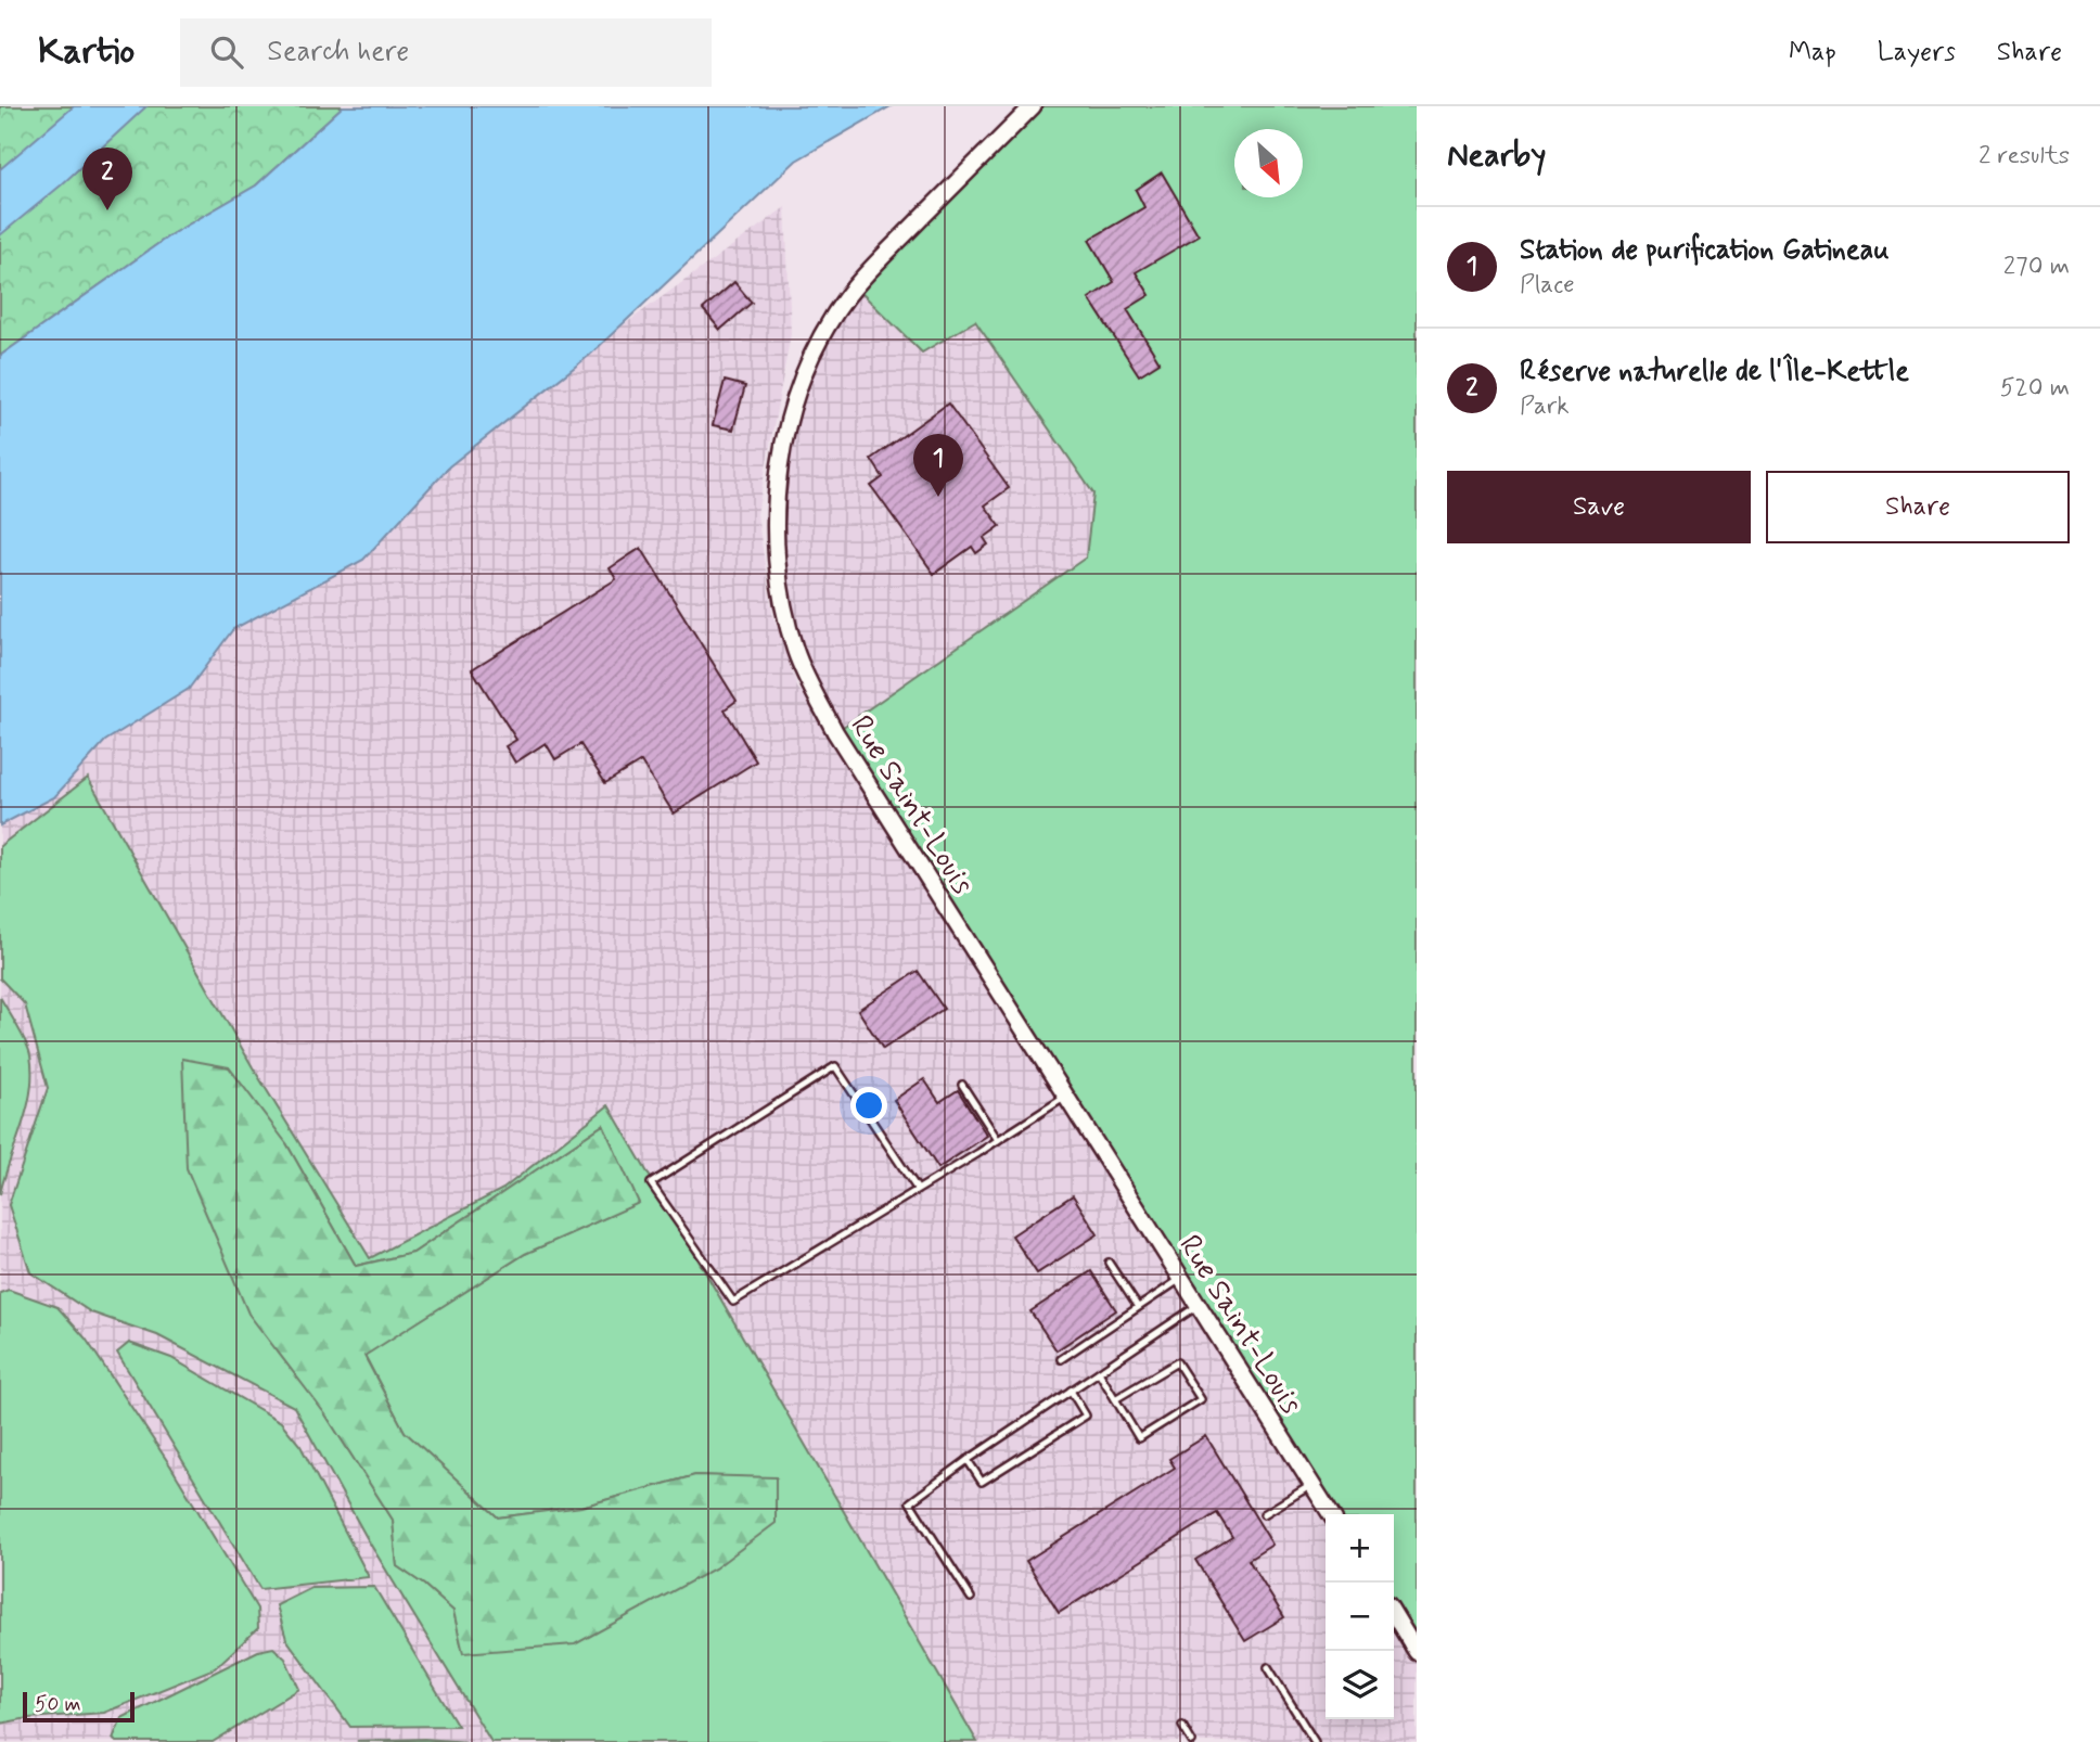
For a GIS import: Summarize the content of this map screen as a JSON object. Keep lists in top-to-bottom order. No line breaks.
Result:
{"streets":{"street":["Rue Saint-Louis"]},"scale_bar":"50 m","north":"bottom right","page":{"header":"Kartio","search":"Search here","nav":["Map","Layers","Share"],"heading":["Nearby","2 results"],"pins":["2","1"],"list":[{"mark":"1","name":"Station de purification Gatineau","note":"Place","value":"270 m"},{"mark":"2","name":"Réserve naturelle de l'Île-Kettle","note":"Park","value":"520 m"}],"buttons":["Save","Share"],"map_buttons":["+","−"],"scale":"50 m"}}
